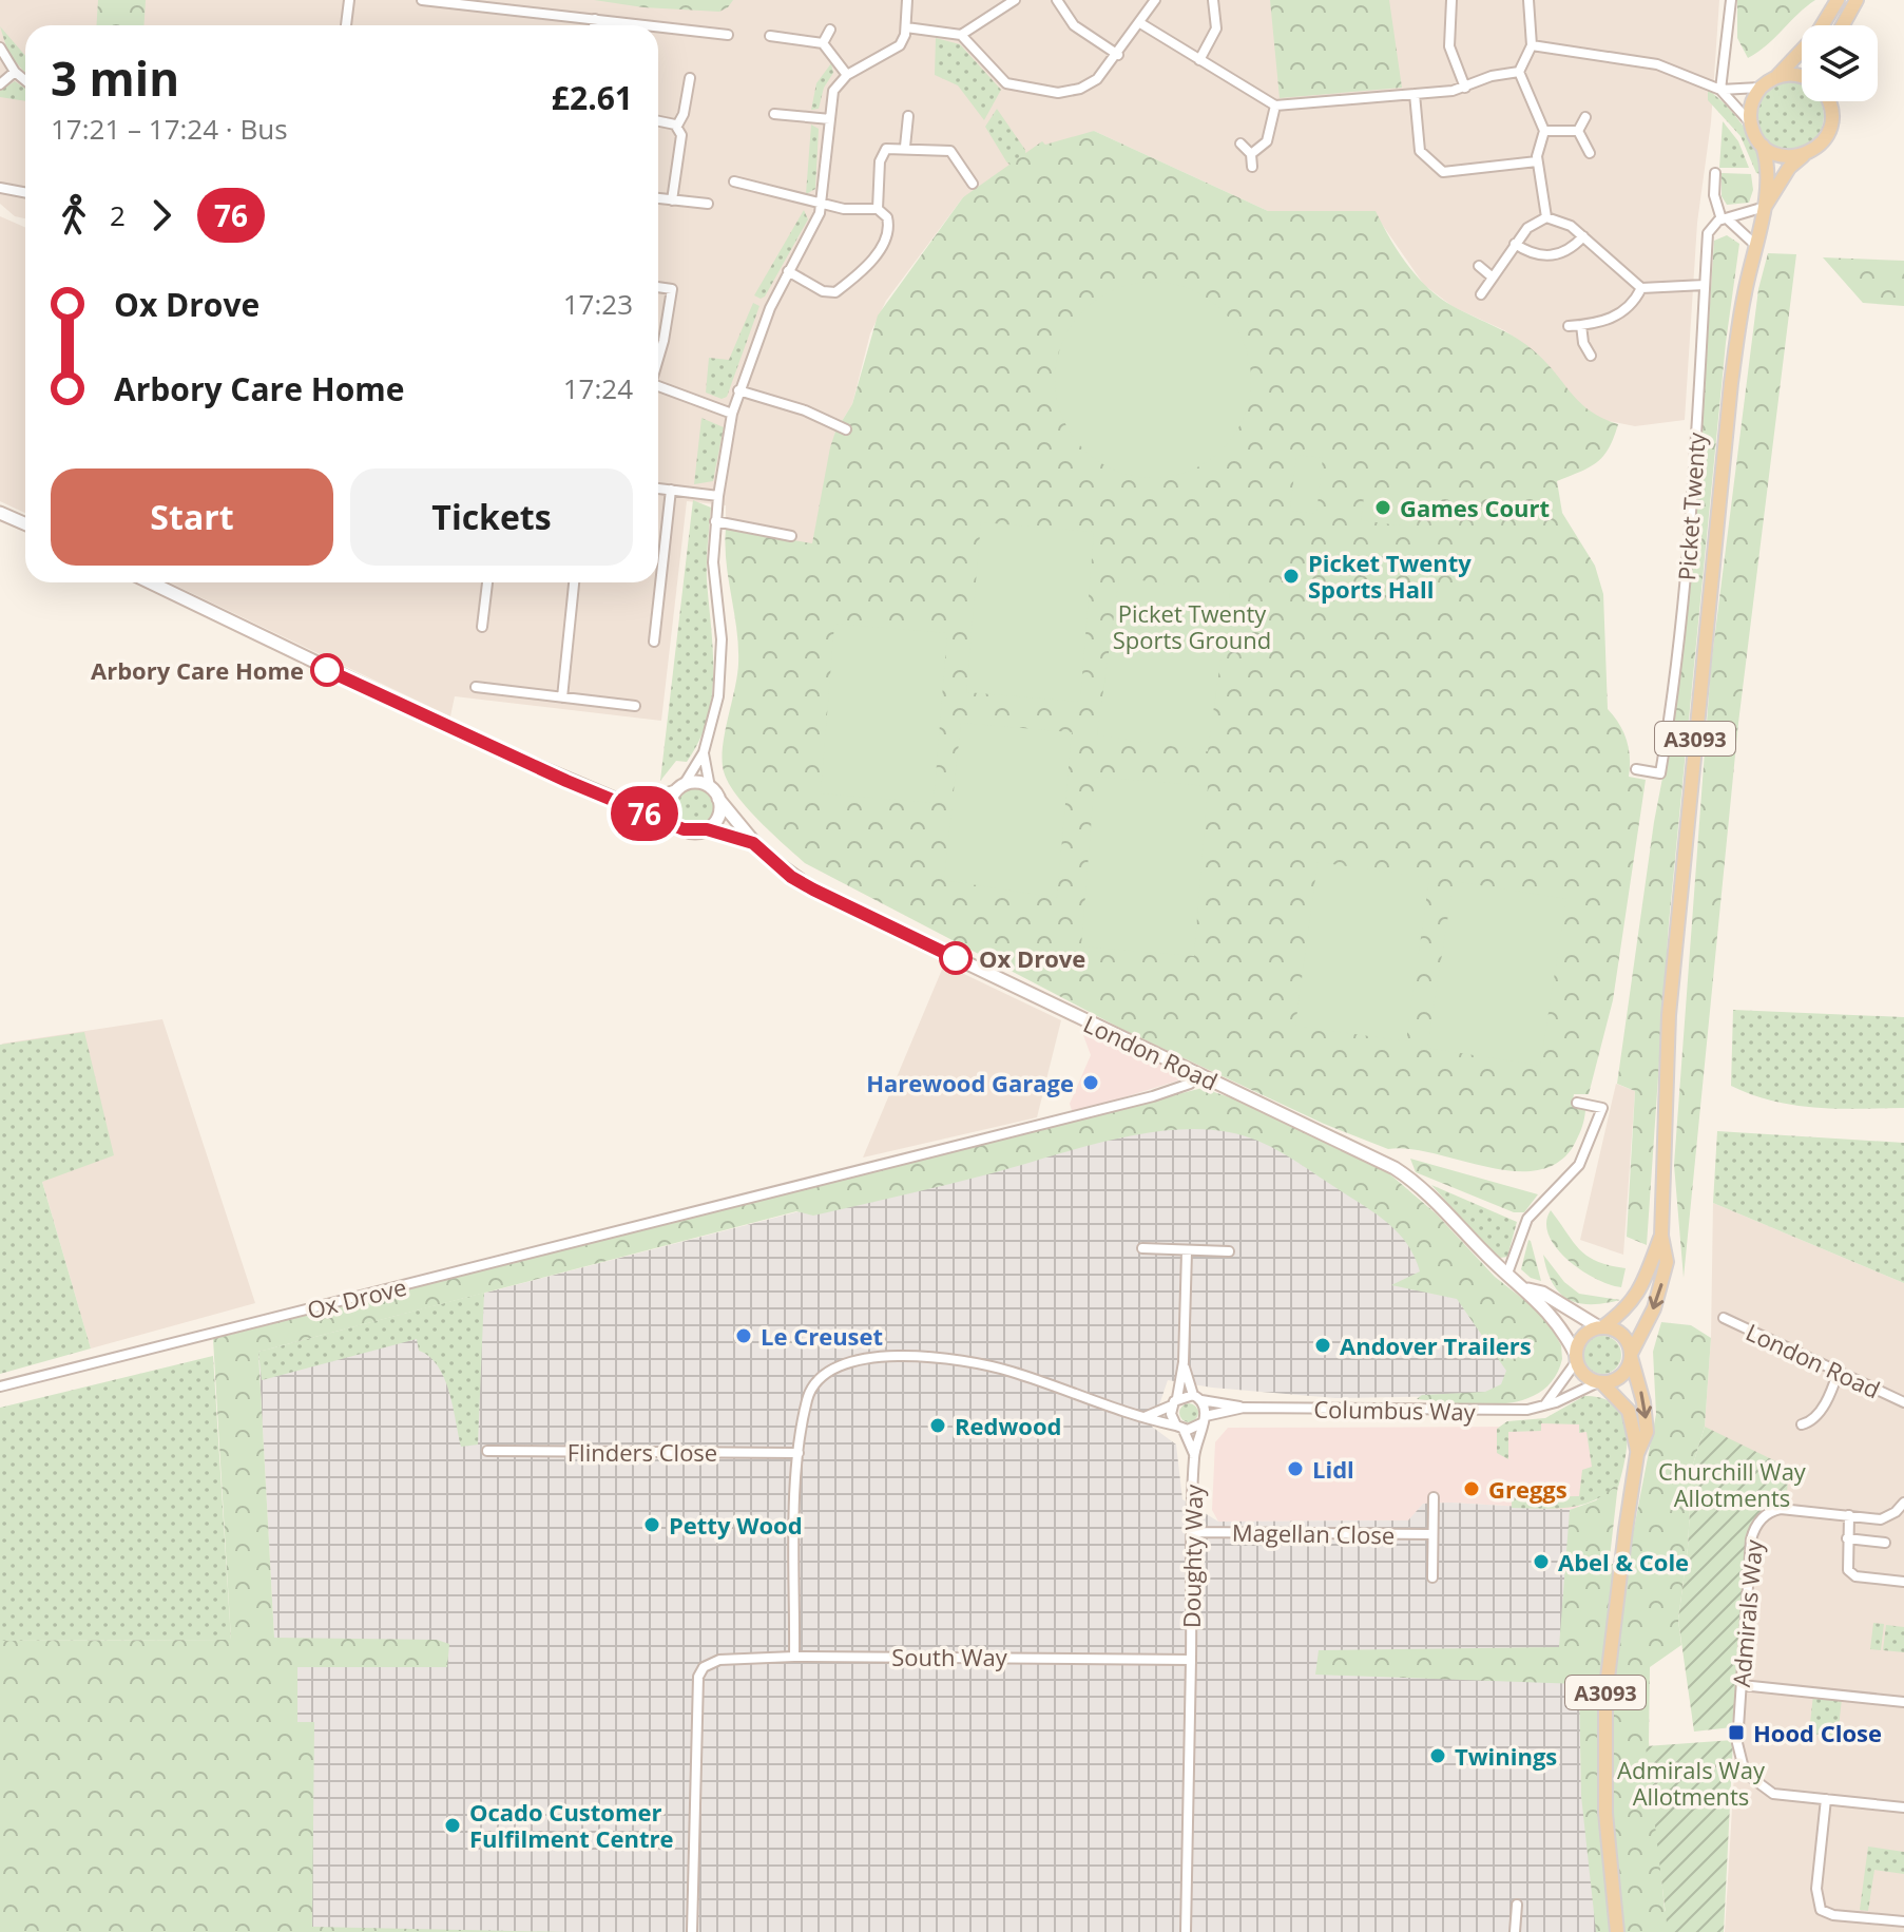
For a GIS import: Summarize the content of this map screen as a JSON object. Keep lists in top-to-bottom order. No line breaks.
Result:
{"streets":{"main road":["A3093","London Road"],"street":["Picket Twenty","Ox Drove","Columbus Way","Flinders Close","Magellan Close","Doughty Way","Admirals Way","South Way"]},"crossings":[["A3093","London Road"],["A3093","Columbus Way"],["London Road","Ox Drove"],["London Road","Columbus Way"],["Columbus Way","Doughty Way"],["Magellan Close","Doughty Way"],["Doughty Way","South Way"]],"parks":["Picket Twenty Sports Ground","Churchill Way Allotments","Admirals Way Allotments"],"places":{"other":["Games Court","Picket Twenty Sports Hall","Arbory Care Home","Ox Drove","Harewood Garage","Le Creuset","Andover Trailers","Redwood","Lidl","Greggs","Petty Wood","Abel & Cole","Twinings","Ocado Customer Fulfilment Centre"],"transit":["Hood Close"]},"lines":["bus line 76"],"page":{"on_map":"76","heading":["3 min","17:21 – 17:24 · Bus","£2.61"],"legs":["2","76"],"list":[{"name":"Ox Drove","value":"17:23"},{"name":"Arbory Care Home","value":"17:24"}],"buttons":["Start","Tickets"]}}
